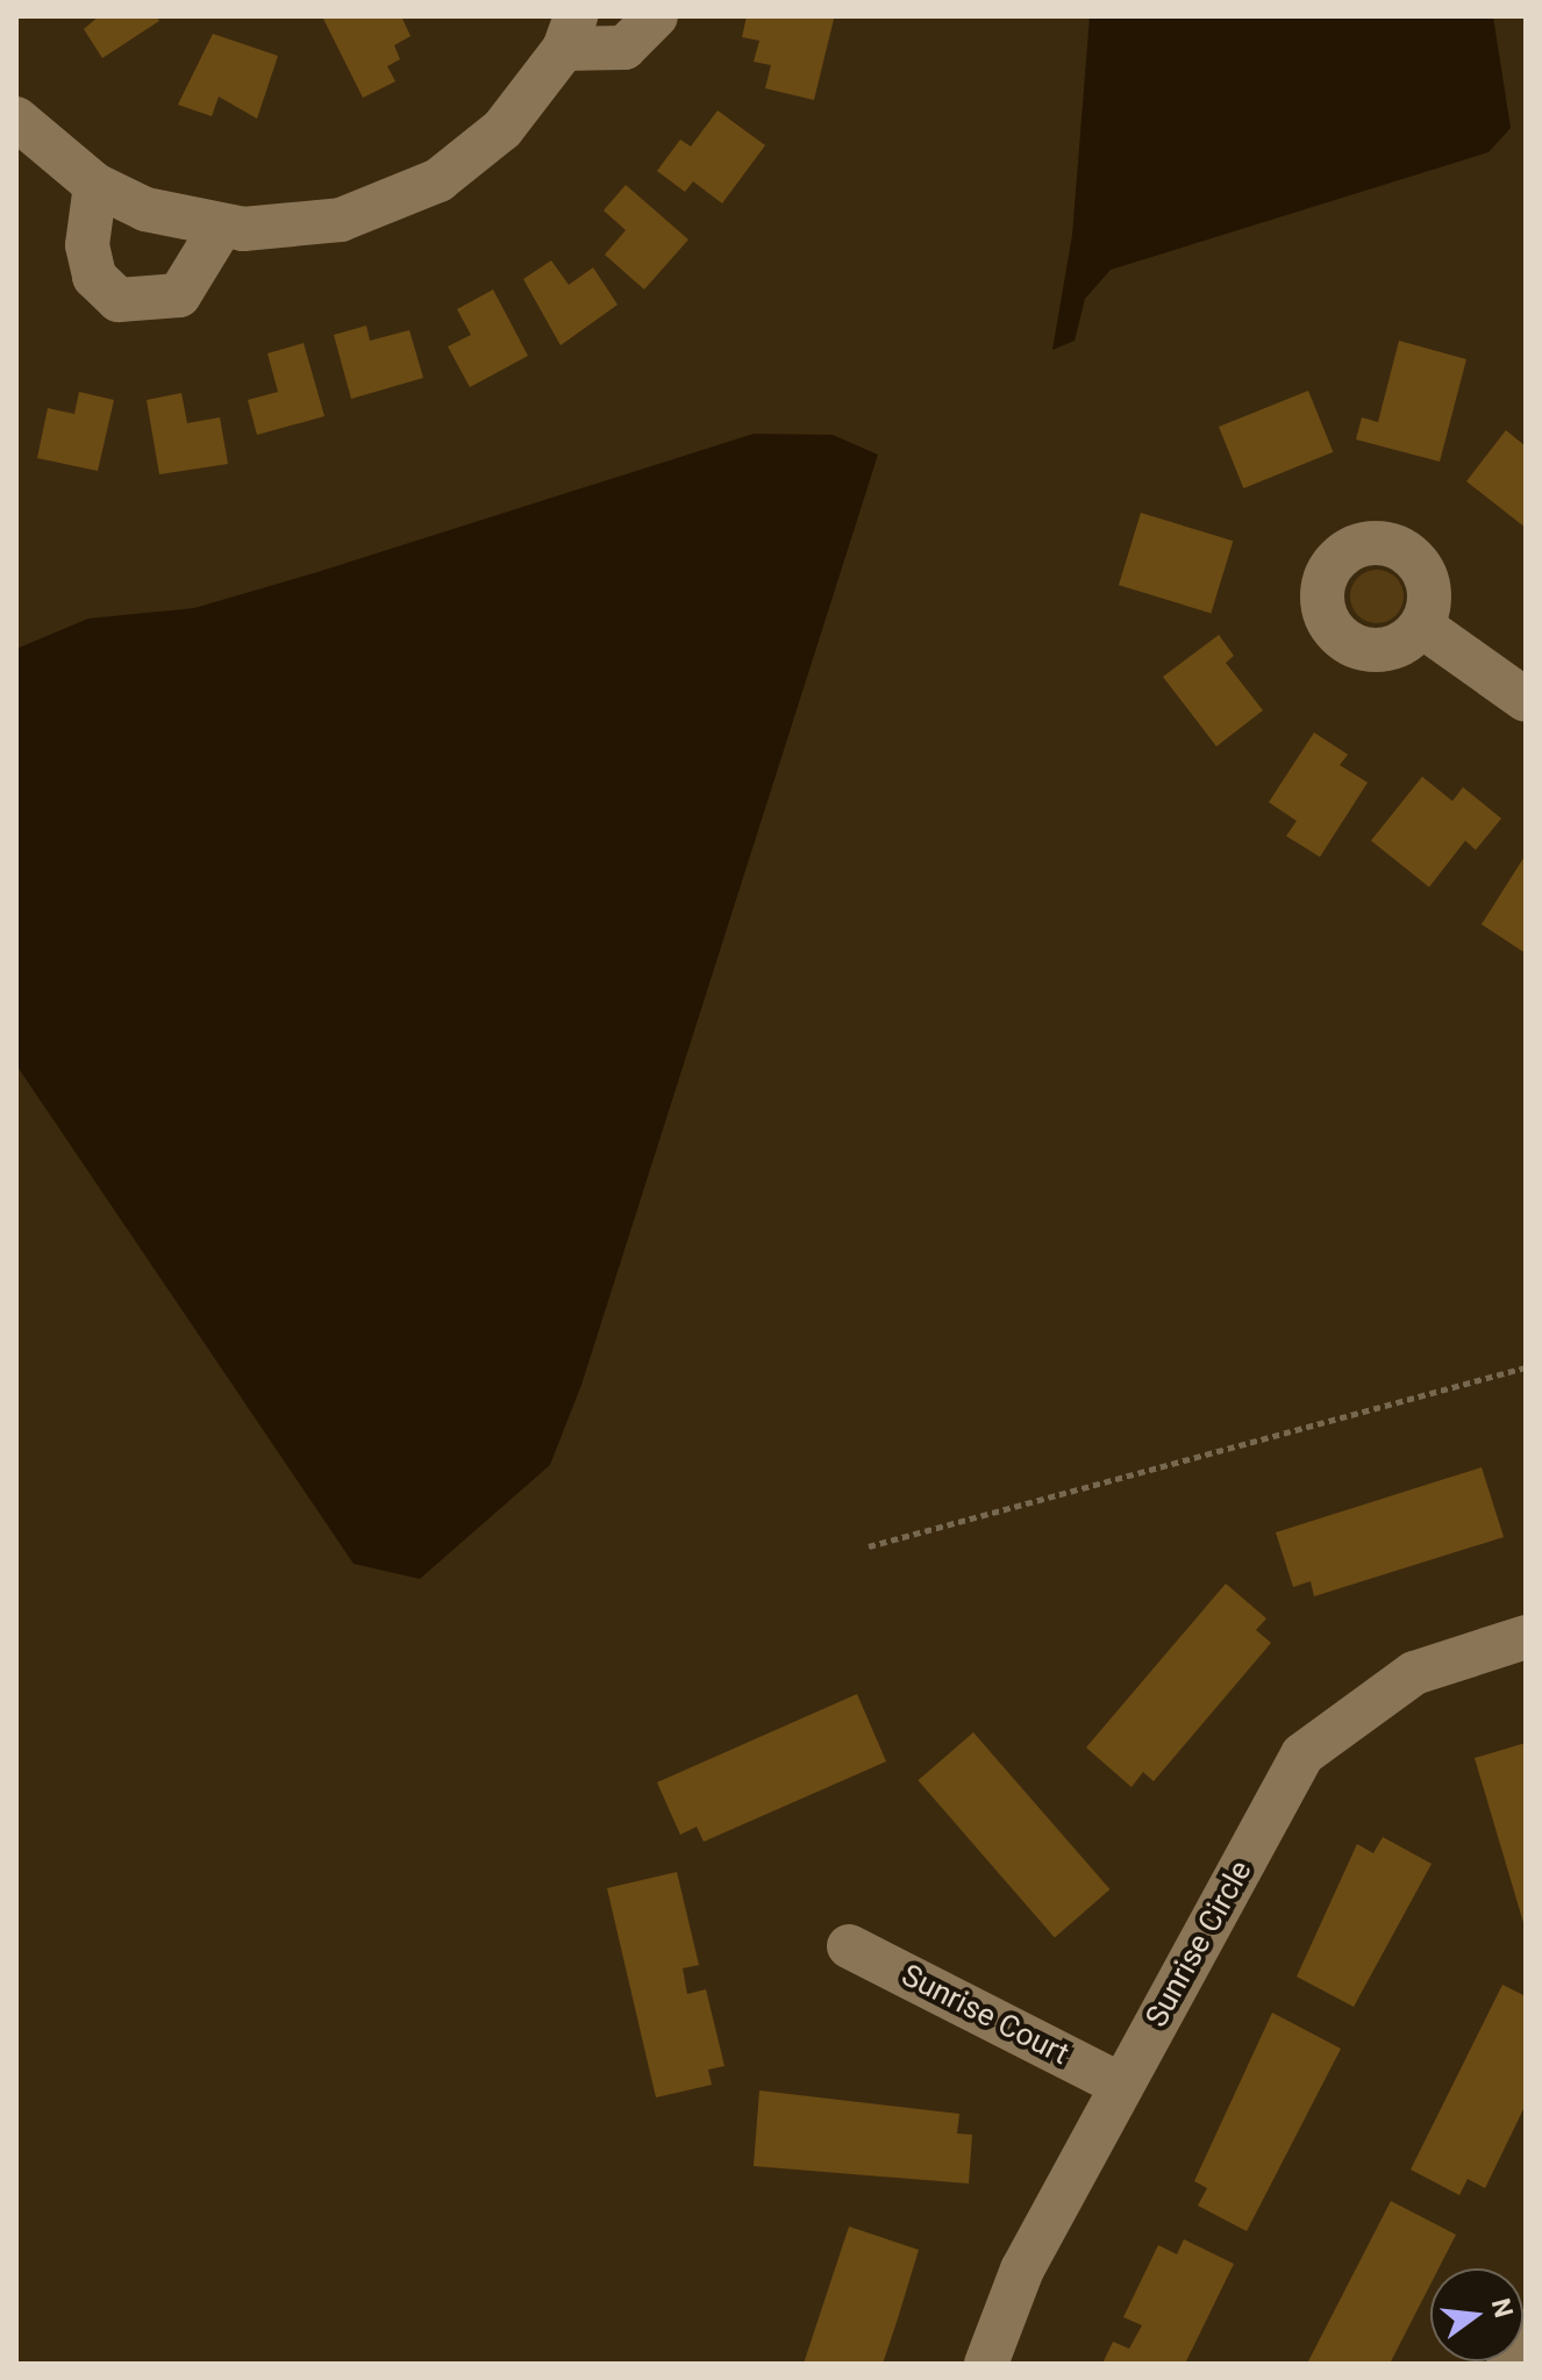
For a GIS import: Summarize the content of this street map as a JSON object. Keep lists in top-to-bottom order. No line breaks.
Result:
{"streets":{"street":["Sunrise Circle","Sunrise Court"]},"crossings":[["Sunrise Circle","Sunrise Court"]],"north":"right"}
